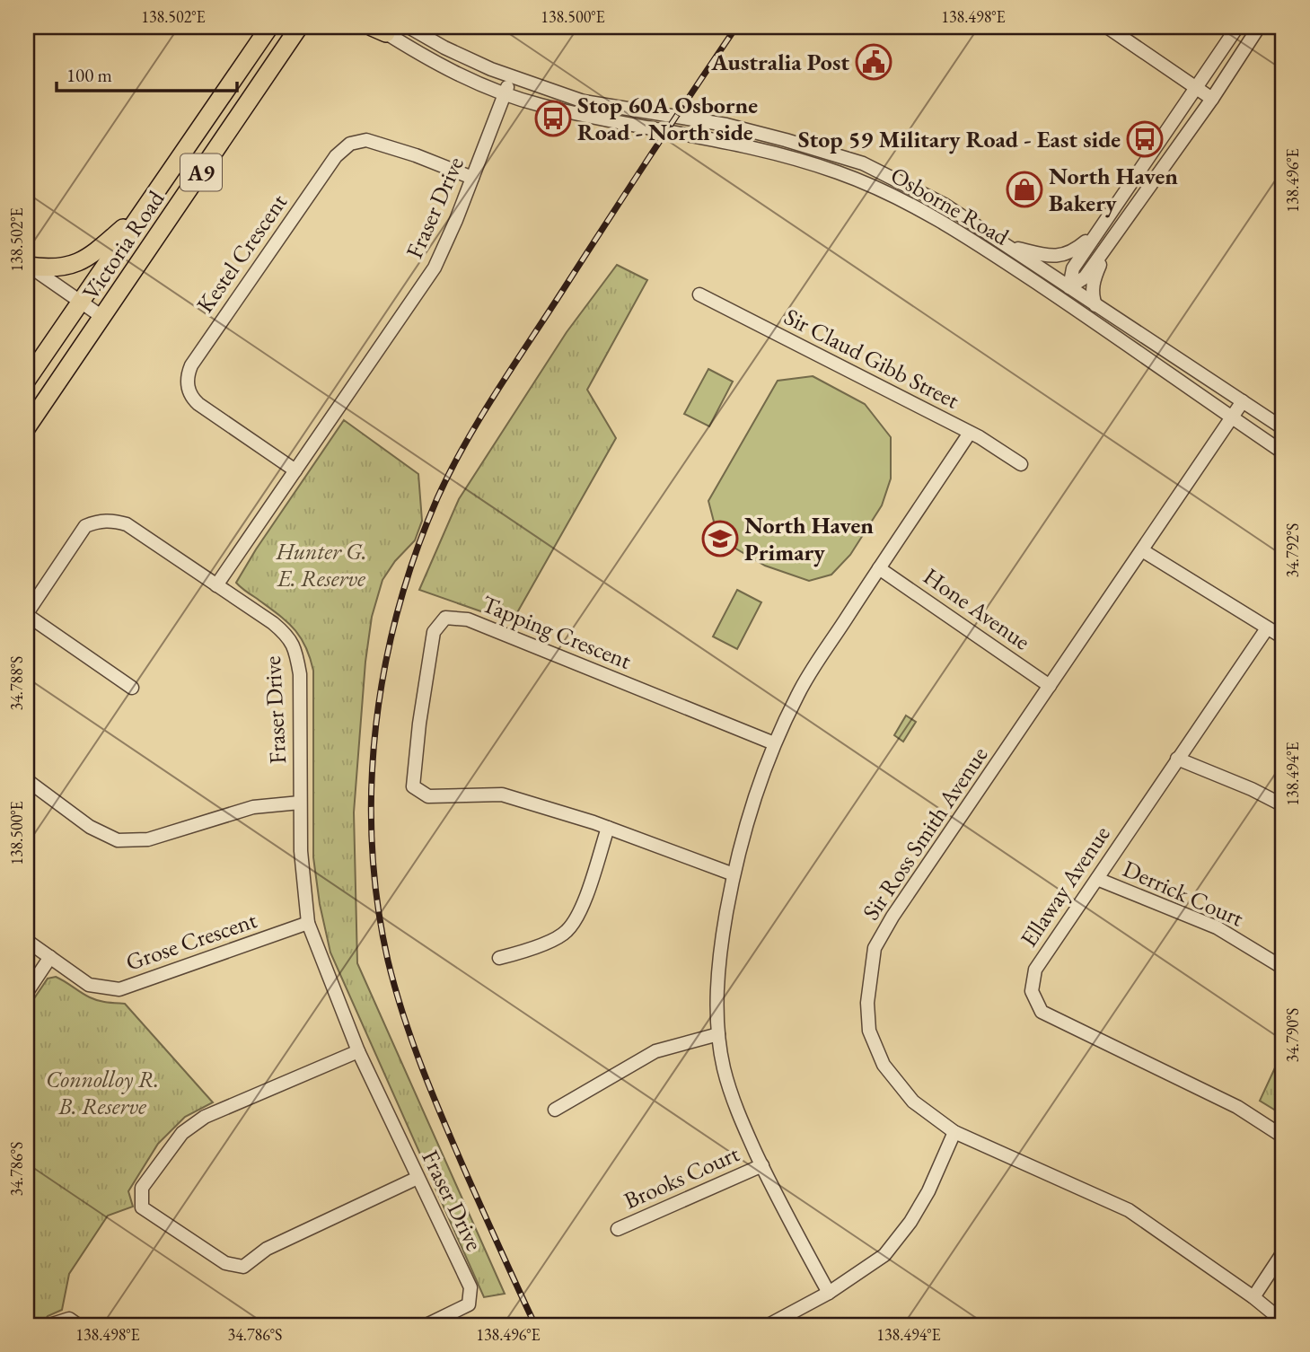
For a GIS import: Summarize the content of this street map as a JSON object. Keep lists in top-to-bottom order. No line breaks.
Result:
{"streets":{"highway":["A9","Victoria Road"],"street":["Osborne Road","Fraser Drive","Kestel Crescent","Sir Claud Gibb Street","Hone Avenue","Tapping Crescent","Sir Ross Smith Avenue","Ellaway Avenue","Derrick Court","Grose Crescent","Brooks Court"]},"crossings":[["Osborne Road","Fraser Drive"],["Osborne Road","Sir Ross Smith Avenue"],["Fraser Drive","Kestel Crescent"],["Fraser Drive","Grose Crescent"],["Hone Avenue","Sir Ross Smith Avenue"],["Ellaway Avenue","Derrick Court"]],"parks":["Hunter G. E. Reserve","Connolloy R. B. Reserve"],"places":{"public building":["Australia Post"],"bus stop":["Stop 60A Osborne Road - North side","Stop 59 Military Road - East side"],"shop":["North Haven Bakery"],"school or university":["North Haven Primary"]},"scale_bar":"100 m","coordinates":["138.502°E","138.500°E","138.498°E","138.496°E","34.792°S","34.788°S","138.494°E","34.790°S","34.786°S"]}
